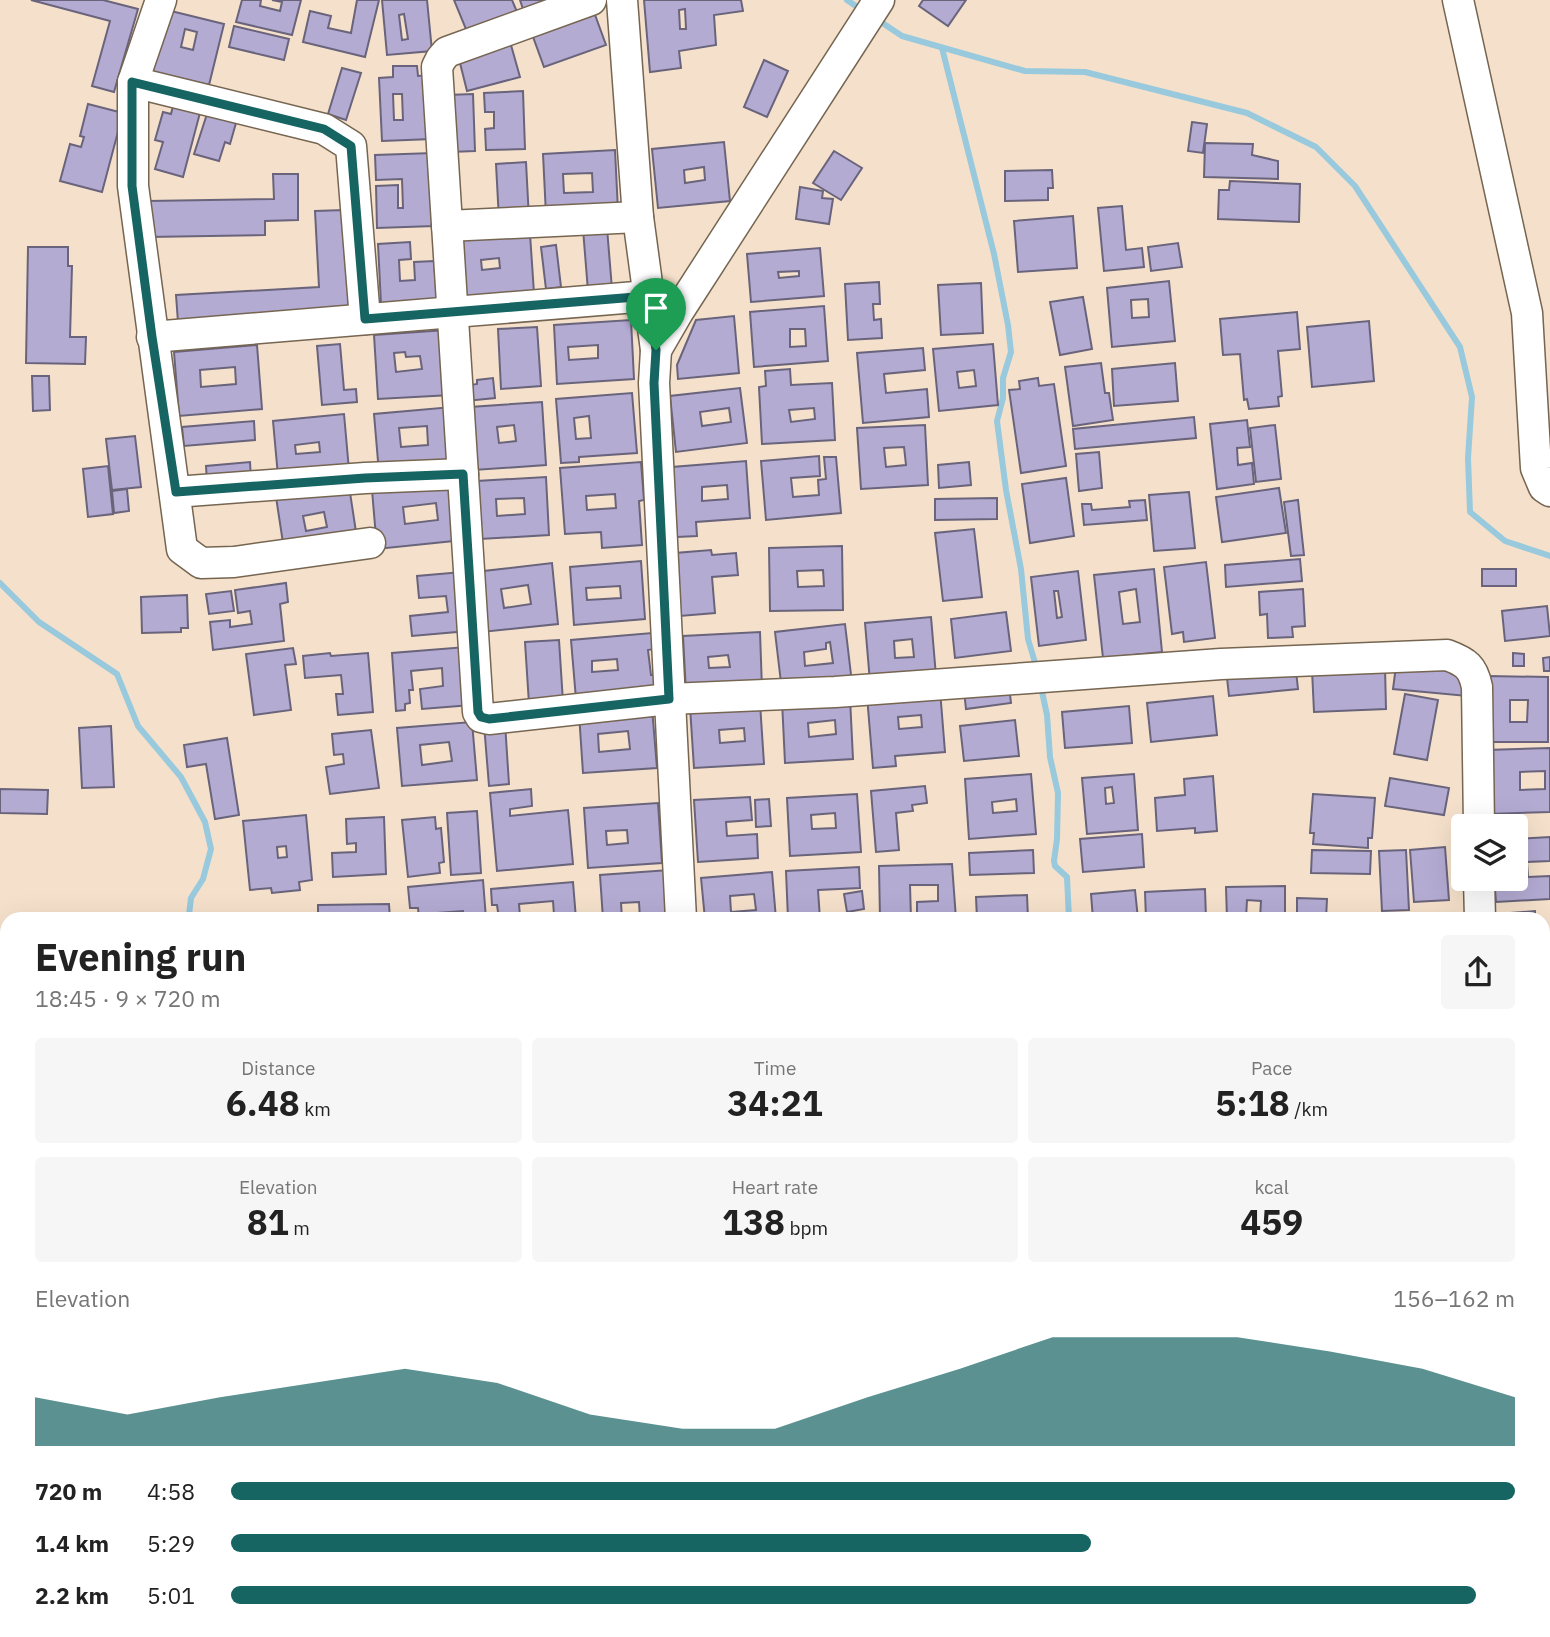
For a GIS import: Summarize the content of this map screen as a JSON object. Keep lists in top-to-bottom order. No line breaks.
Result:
{"page":{"heading":["Evening run","18:45 · 9 × 720 m"],"stats":[["Distance","6.48 km"],["Time","34:21"],["Pace","5:18 /km"],["Elevation","81 m"],["Heart rate","138 bpm"],["kcal","459"]],"chart":["Elevation","156–162 m"],"list":[{"name":"720 m","note":"4:58"},{"name":"1.4 km","note":"5:29"},{"name":"2.2 km","note":"5:01"}]}}
